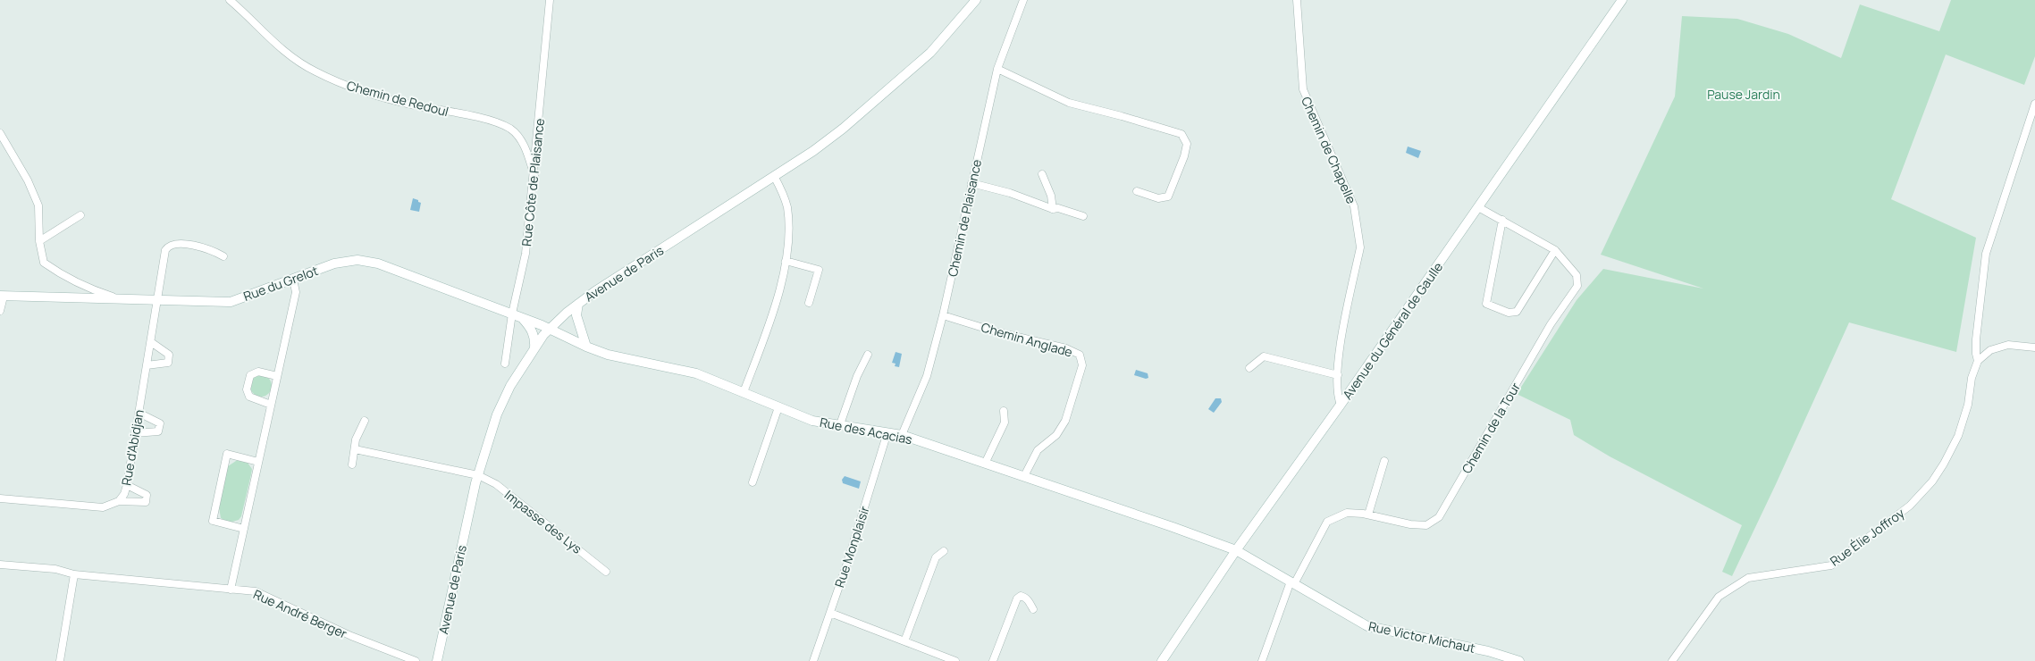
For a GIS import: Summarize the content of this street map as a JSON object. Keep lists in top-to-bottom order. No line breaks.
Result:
{"streets":{"main road":["Avenue de Paris","Rue du Grelot","Avenue du Général de Gaulle","Rue des Acacias","Rue Victor Michaut"],"street":["Chemin de Redoul","Chemin de Chapelle","Rue Côte de Plaisance","Chemin de Plaisance","Chemin Anglade","Chemin de la Tour","Rue d'Abidjan","Impasse des Lys","Rue Élie Joffroy","Rue Monplaisir","Rue André Berger"]},"crossings":[["Chemin de Redoul","Rue Côte de Plaisance"],["Chemin de Chapelle","Avenue du Général de Gaulle"],["Rue Côte de Plaisance","Rue du Grelot"],["Chemin de Plaisance","Chemin Anglade"],["Chemin de Plaisance","Rue des Acacias"],["Avenue de Paris","Rue du Grelot"],["Avenue de Paris","Rue des Acacias"],["Avenue de Paris","Impasse des Lys"],["Rue du Grelot","Rue des Acacias"],["Rue du Grelot","Rue d'Abidjan"],["Avenue du Général de Gaulle","Rue des Acacias"],["Avenue du Général de Gaulle","Rue Victor Michaut"],["Chemin Anglade","Rue des Acacias"],["Chemin de la Tour","Rue Victor Michaut"],["Rue des Acacias","Rue Monplaisir"],["Rue des Acacias","Rue Victor Michaut"]],"parks":["Pause Jardin"]}
